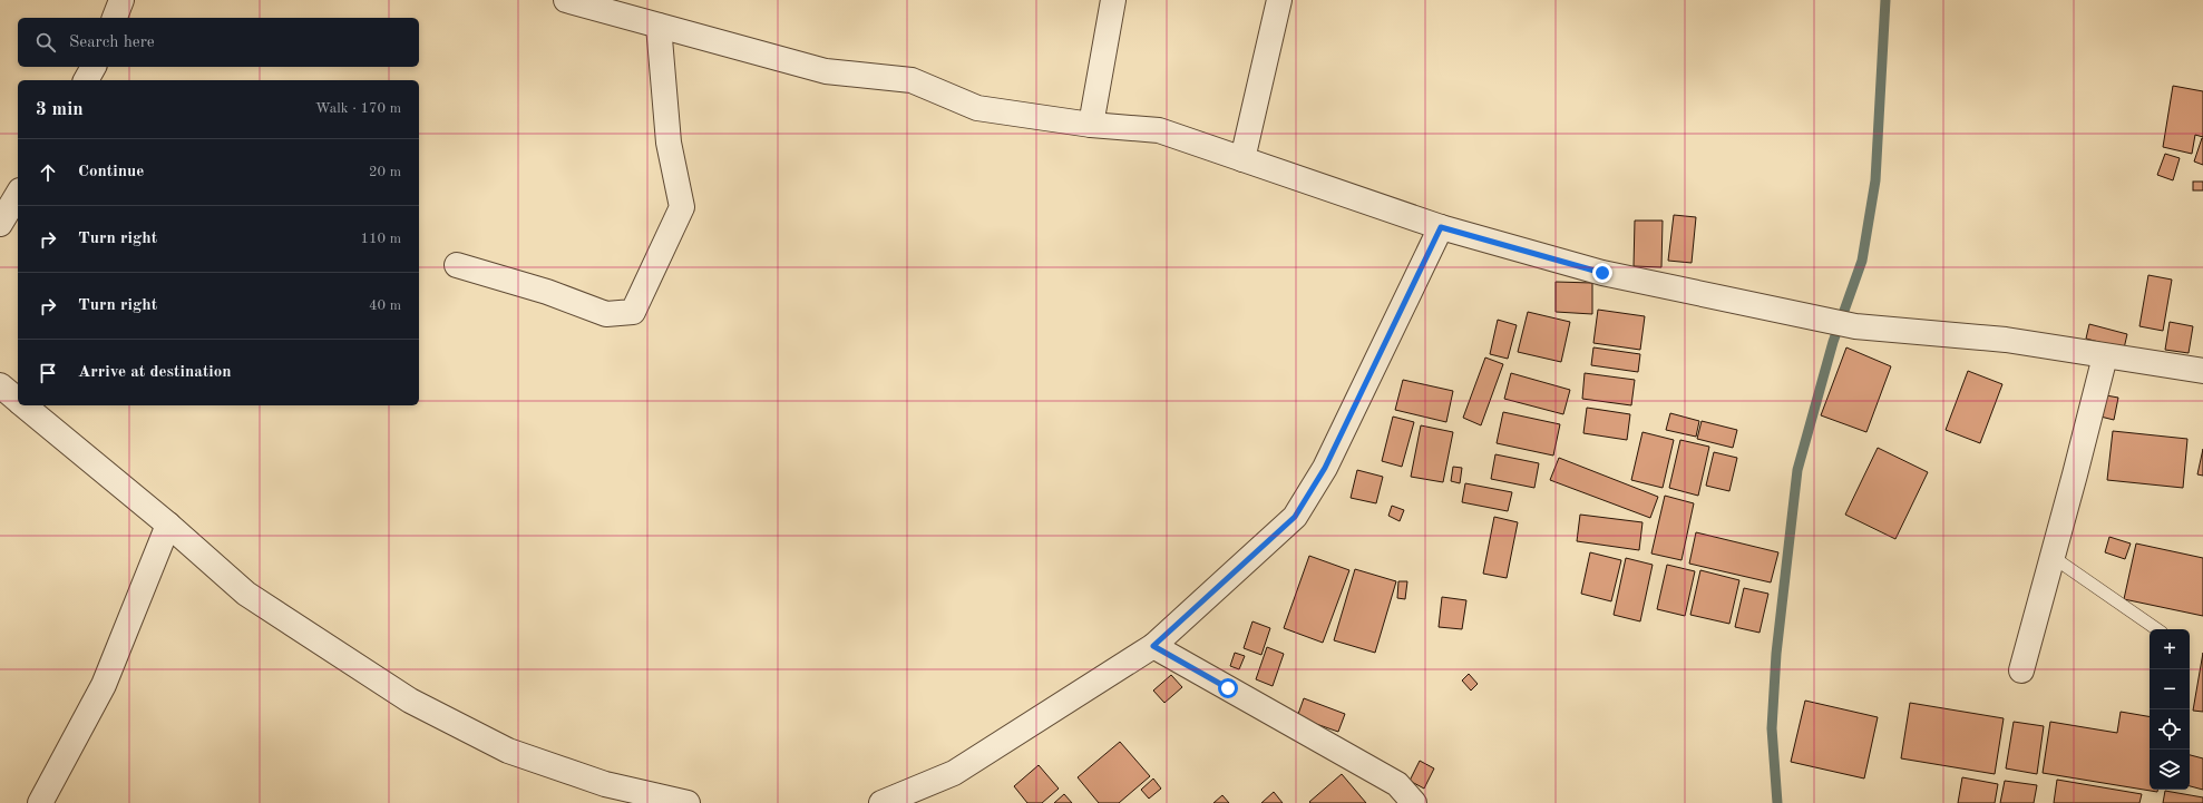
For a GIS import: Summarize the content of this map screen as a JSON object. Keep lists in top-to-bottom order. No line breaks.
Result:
{"page":{"search":"Search here","heading":["3 min","Walk · 170 m"],"list":[["Continue","20 m"],["Turn right","110 m"],["Turn right","40 m"],"Arrive at destination"],"map_buttons":["+","−"]}}
